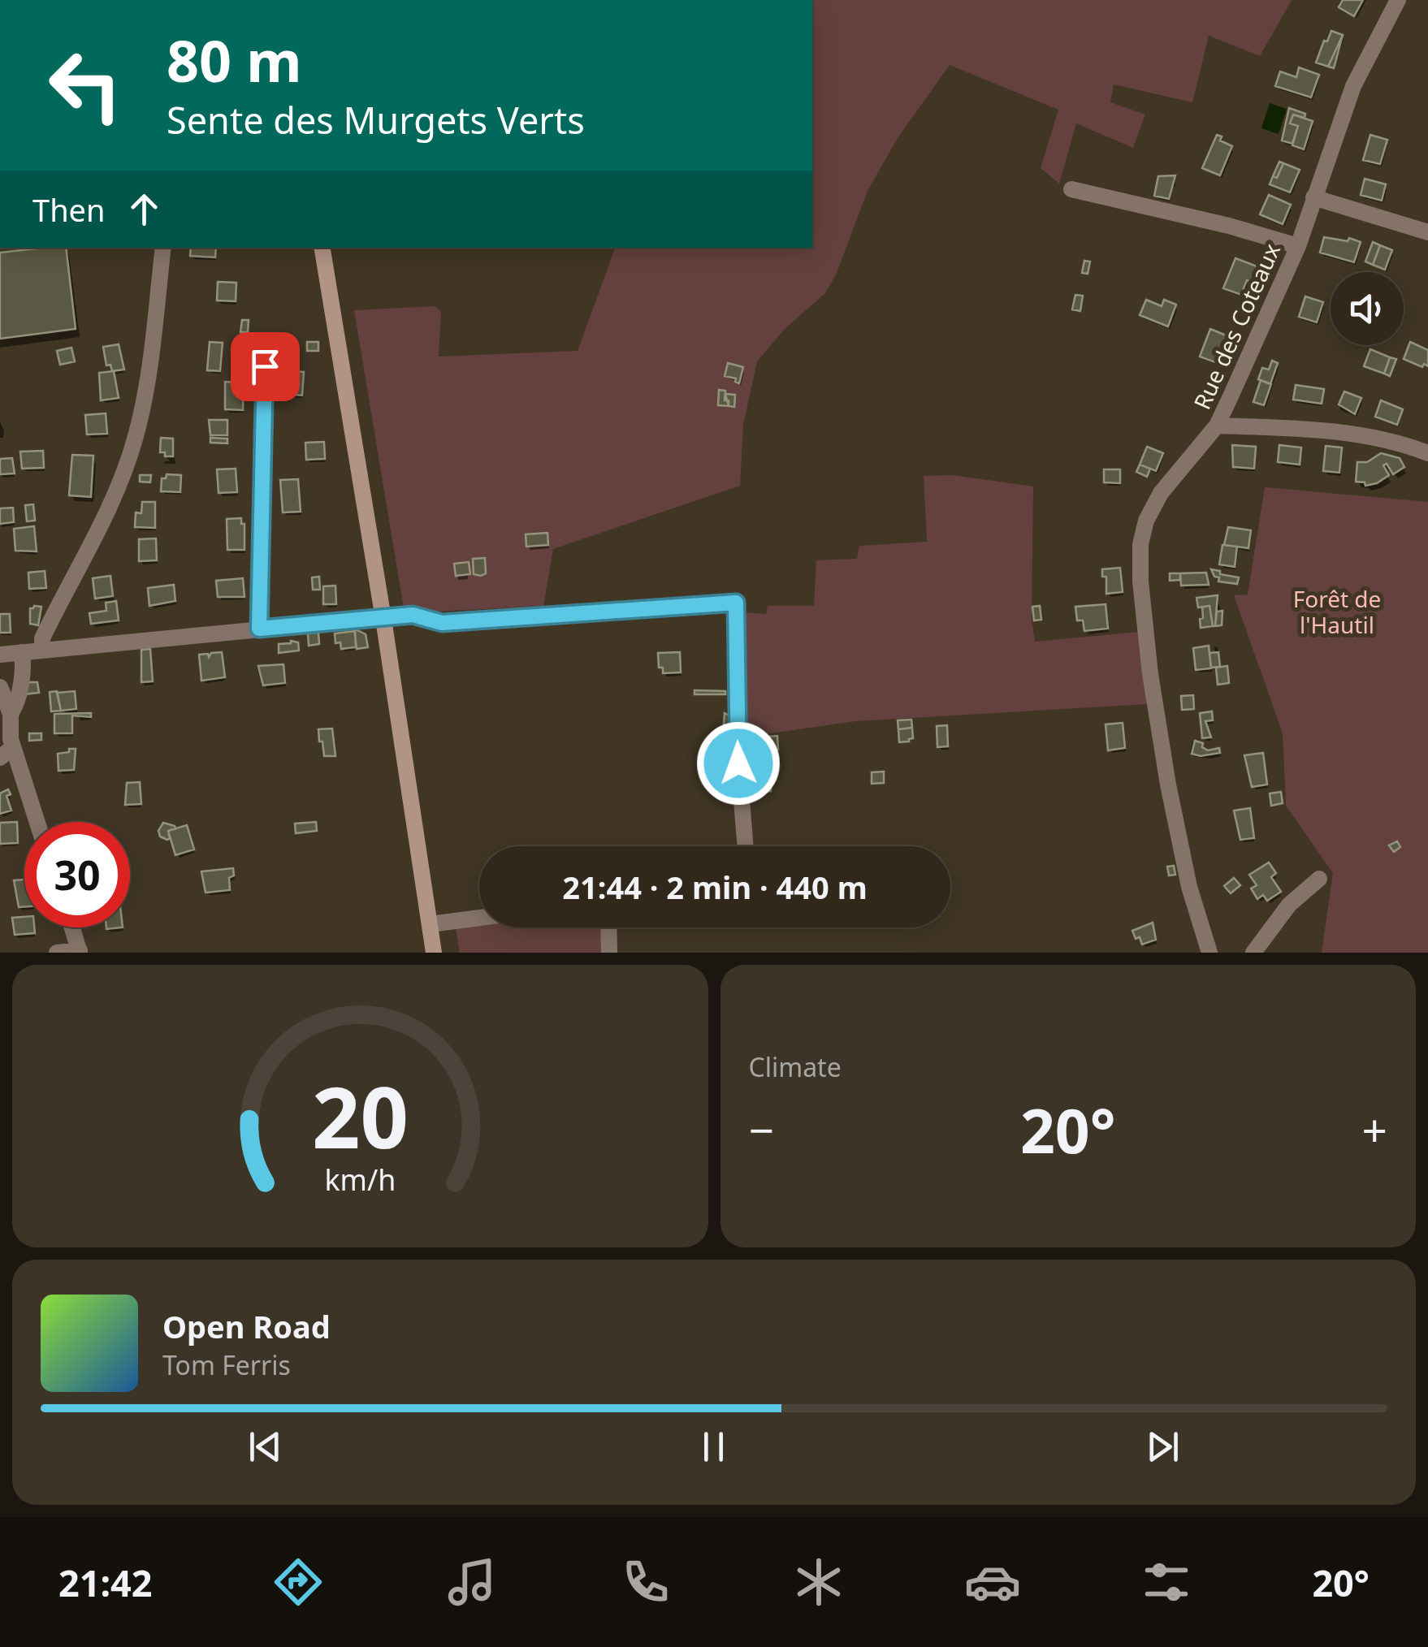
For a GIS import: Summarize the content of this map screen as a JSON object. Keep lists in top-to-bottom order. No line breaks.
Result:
{"streets":{"street":["Rue des Coteaux"]},"parks":["Forêt de l'Hautil"],"page":{"turn":["80 m","Sente des Murgets Verts"],"then":"Then","limit":"30","trip":"21:44 · 2 min · 440 m","tile":"Climate","heat":["−","20°","+"],"song":["Open Road","Tom Ferris"],"tabs":["21:42","20°"],"gauge":["20","km/h"]}}
